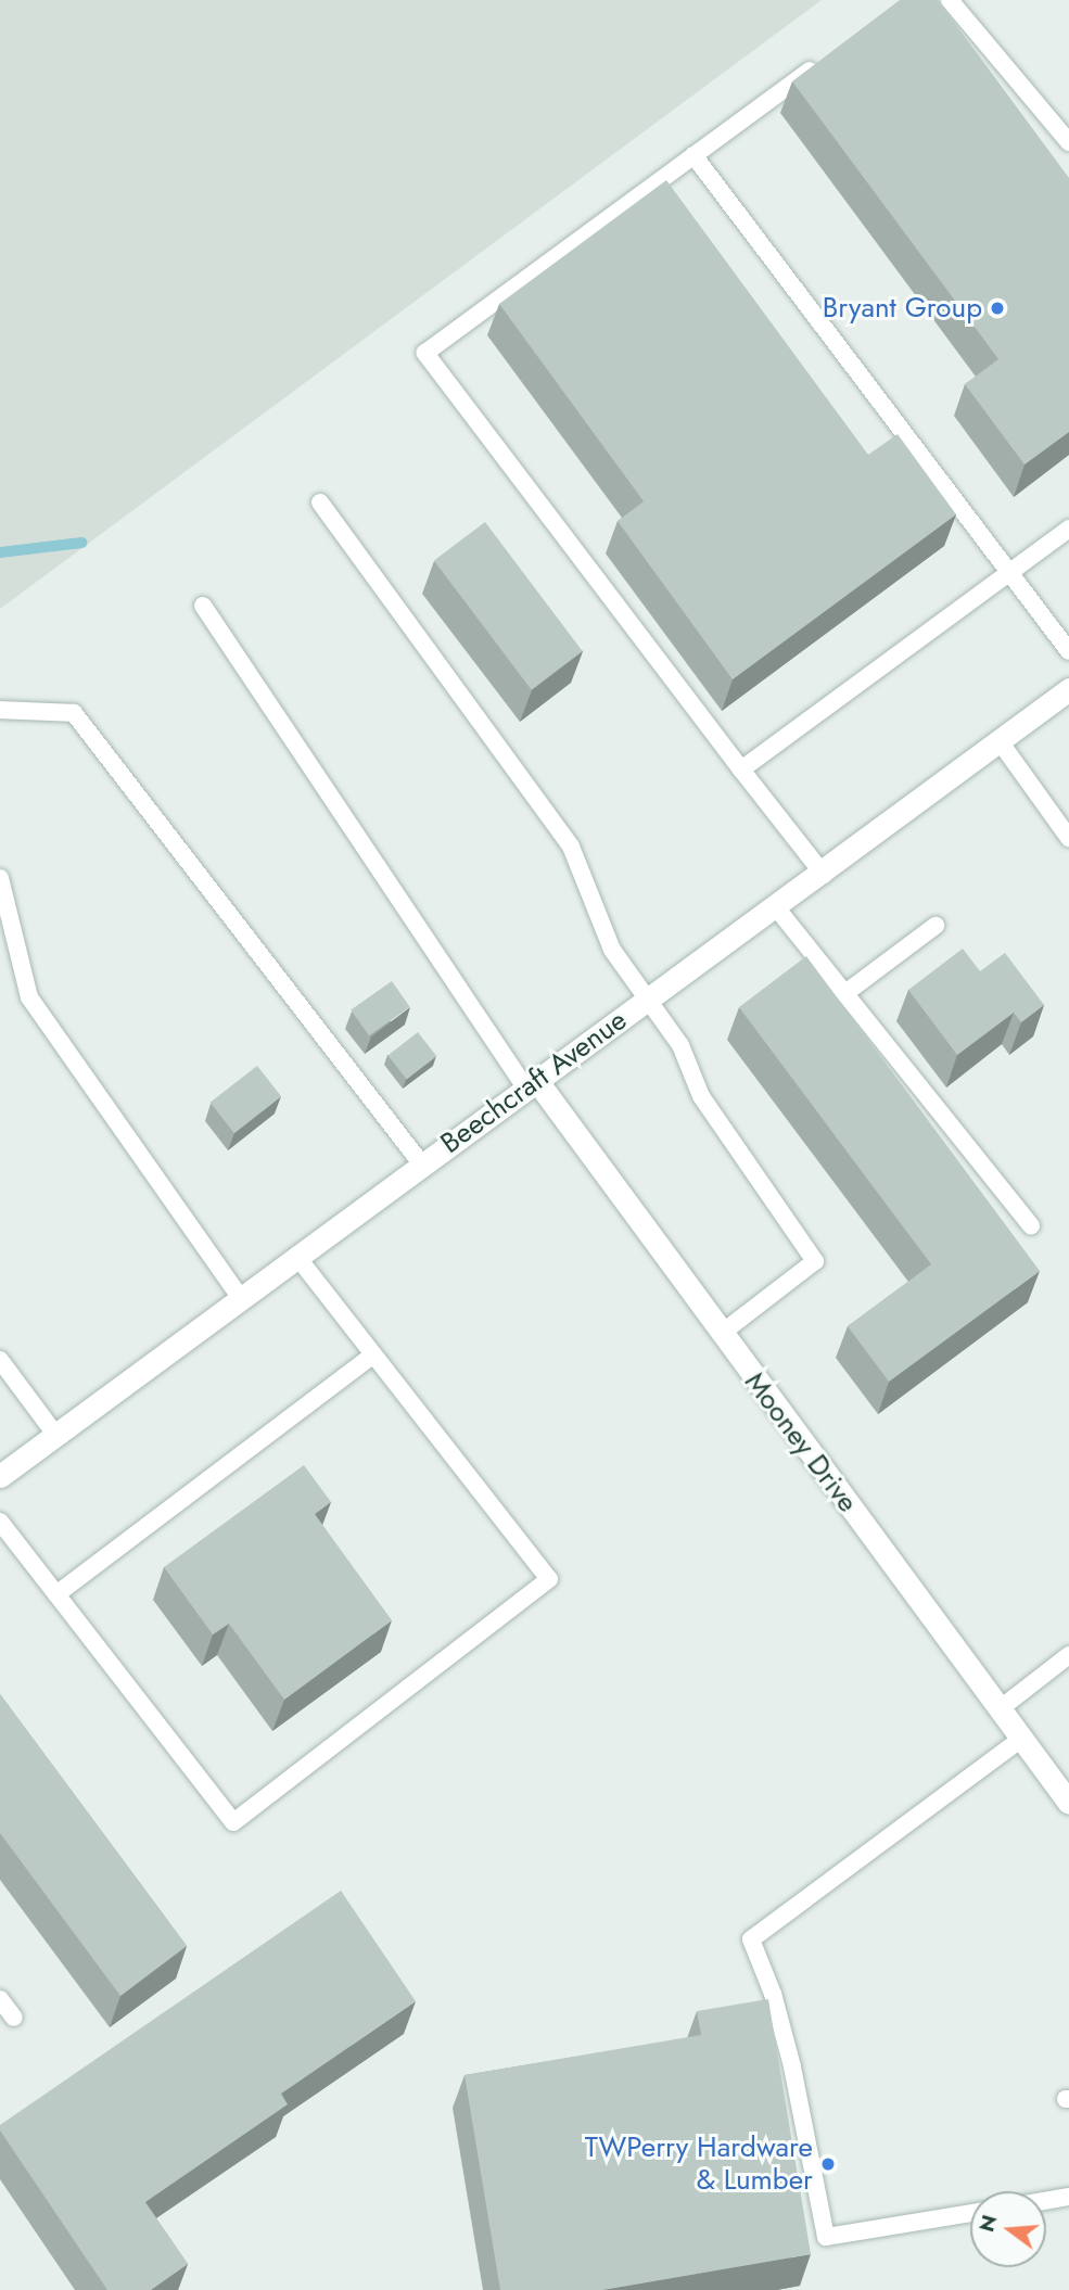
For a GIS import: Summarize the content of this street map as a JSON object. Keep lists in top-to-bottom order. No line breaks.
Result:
{"streets":{"street":["Beechcraft Avenue","Mooney Drive"]},"crossings":[["Beechcraft Avenue","Mooney Drive"]],"places":["Bryant Group","TWPerry Hardware & Lumber"],"north":"left"}
